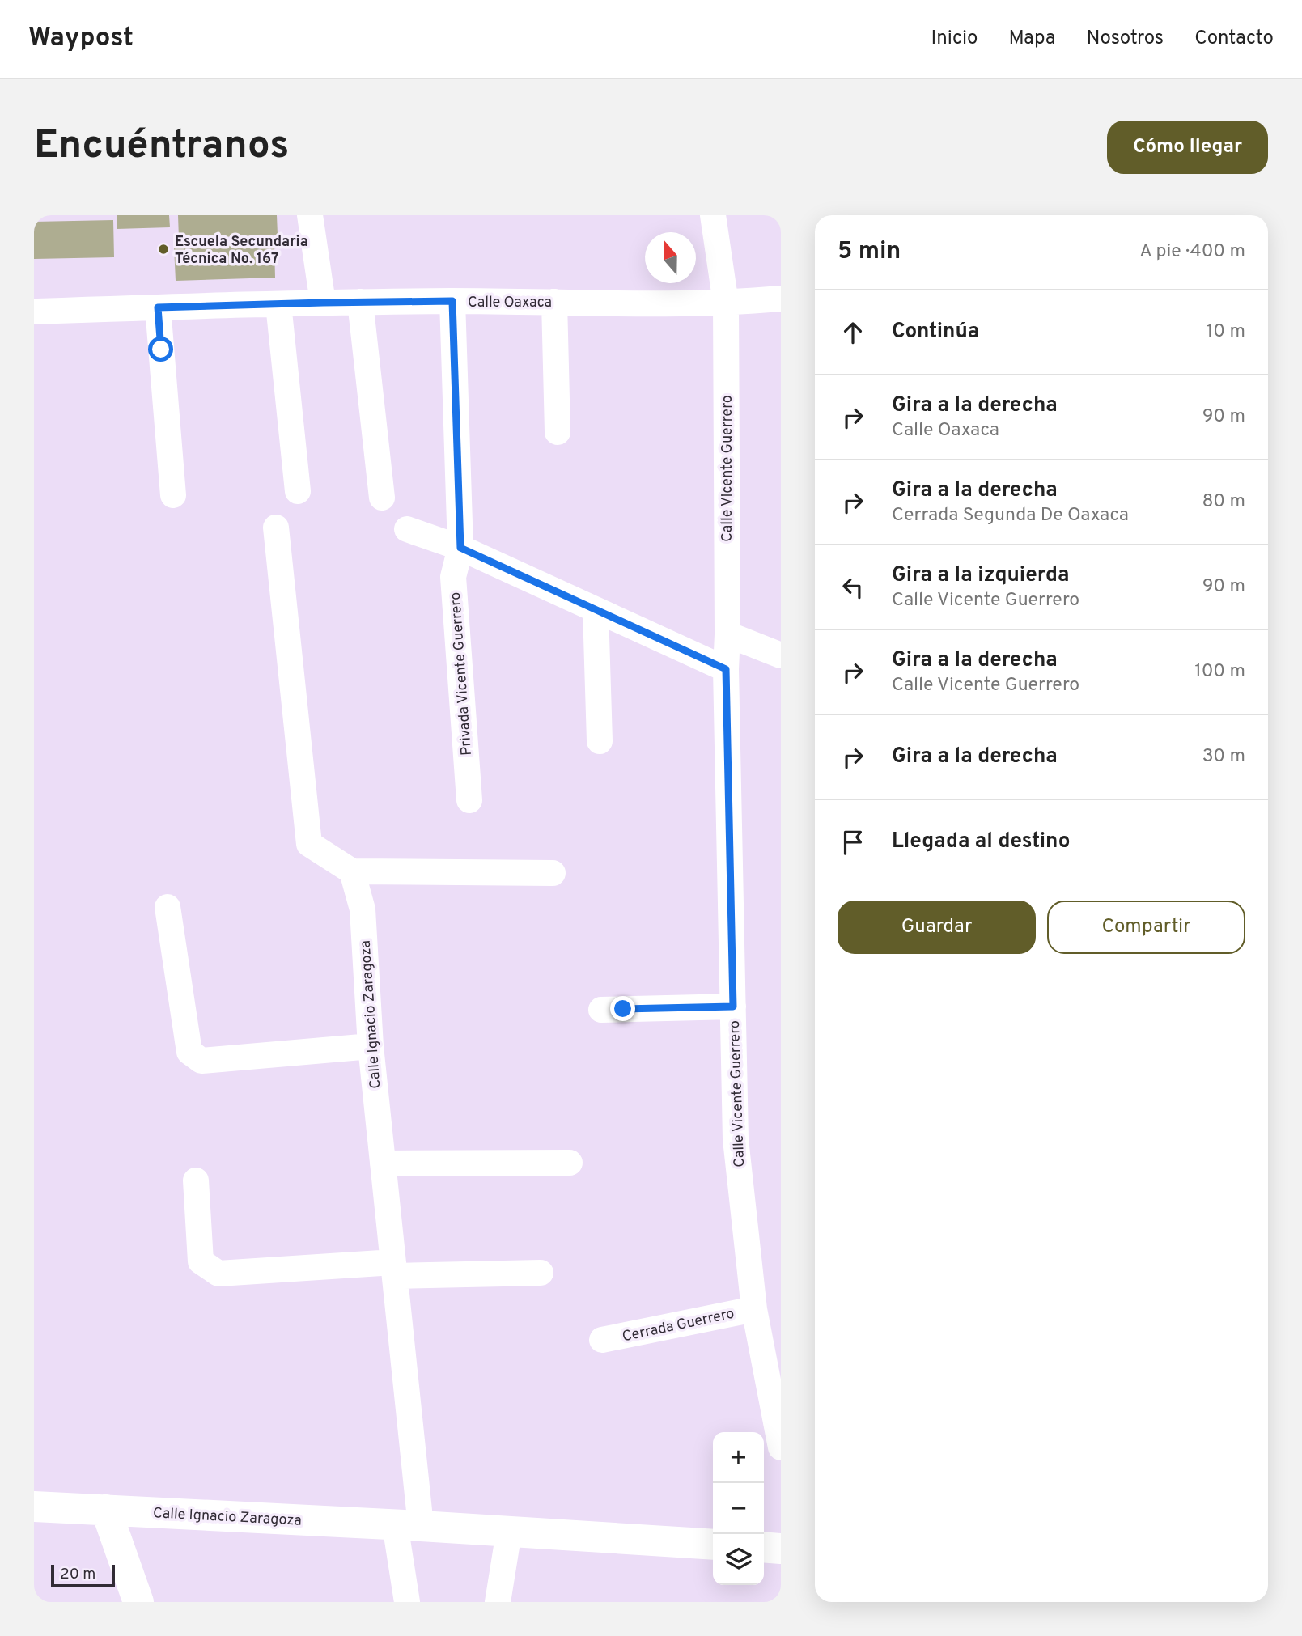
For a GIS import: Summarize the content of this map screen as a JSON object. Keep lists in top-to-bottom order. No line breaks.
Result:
{"streets":{"street":["Calle Oaxaca","Calle Vicente Guerrero","Privada Vicente Guerrero","Calle Ignacio Zaragoza","Cerrada Guerrero"]},"crossings":[["Calle Oaxaca","Calle Vicente Guerrero"],["Calle Oaxaca","Privada Vicente Guerrero"],["Calle Vicente Guerrero","Cerrada Guerrero"]],"places":["Escuela Secundaria Técnica No. 167"],"scale_bar":"20 m","north":"top","page":{"header":"Waypost","nav":["Inicio","Mapa","Nosotros","Contacto"],"buttons":["Cómo llegar",["Guardar","Compartir"]],"title":"Encuéntranos","heading":["5 min","A pie · 400 m"],"list":[["Continúa","10 m"],["Gira a la derecha","Calle Oaxaca","90 m"],["Gira a la derecha","Cerrada Segunda De Oaxaca","80 m"],["Gira a la izquierda","Calle Vicente Guerrero","90 m"],["Gira a la derecha","Calle Vicente Guerrero","100 m"],["Gira a la derecha","30 m"],"Llegada al destino"],"map_buttons":["+","−"],"scale":"20 m"}}
